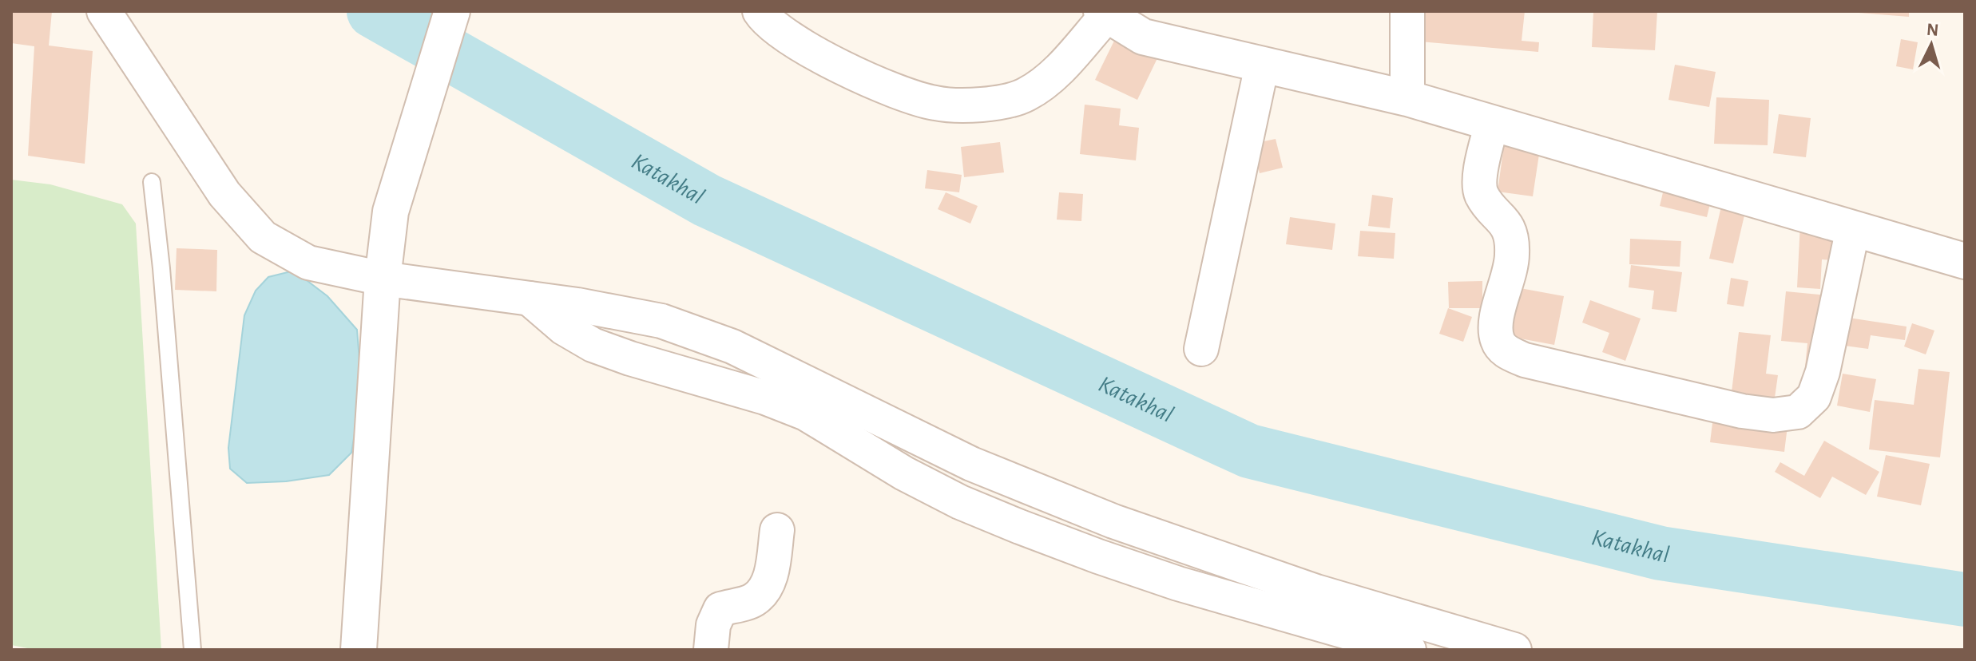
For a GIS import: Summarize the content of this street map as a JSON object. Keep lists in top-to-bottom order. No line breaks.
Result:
{"water":["Katakhal"],"north":"top"}
